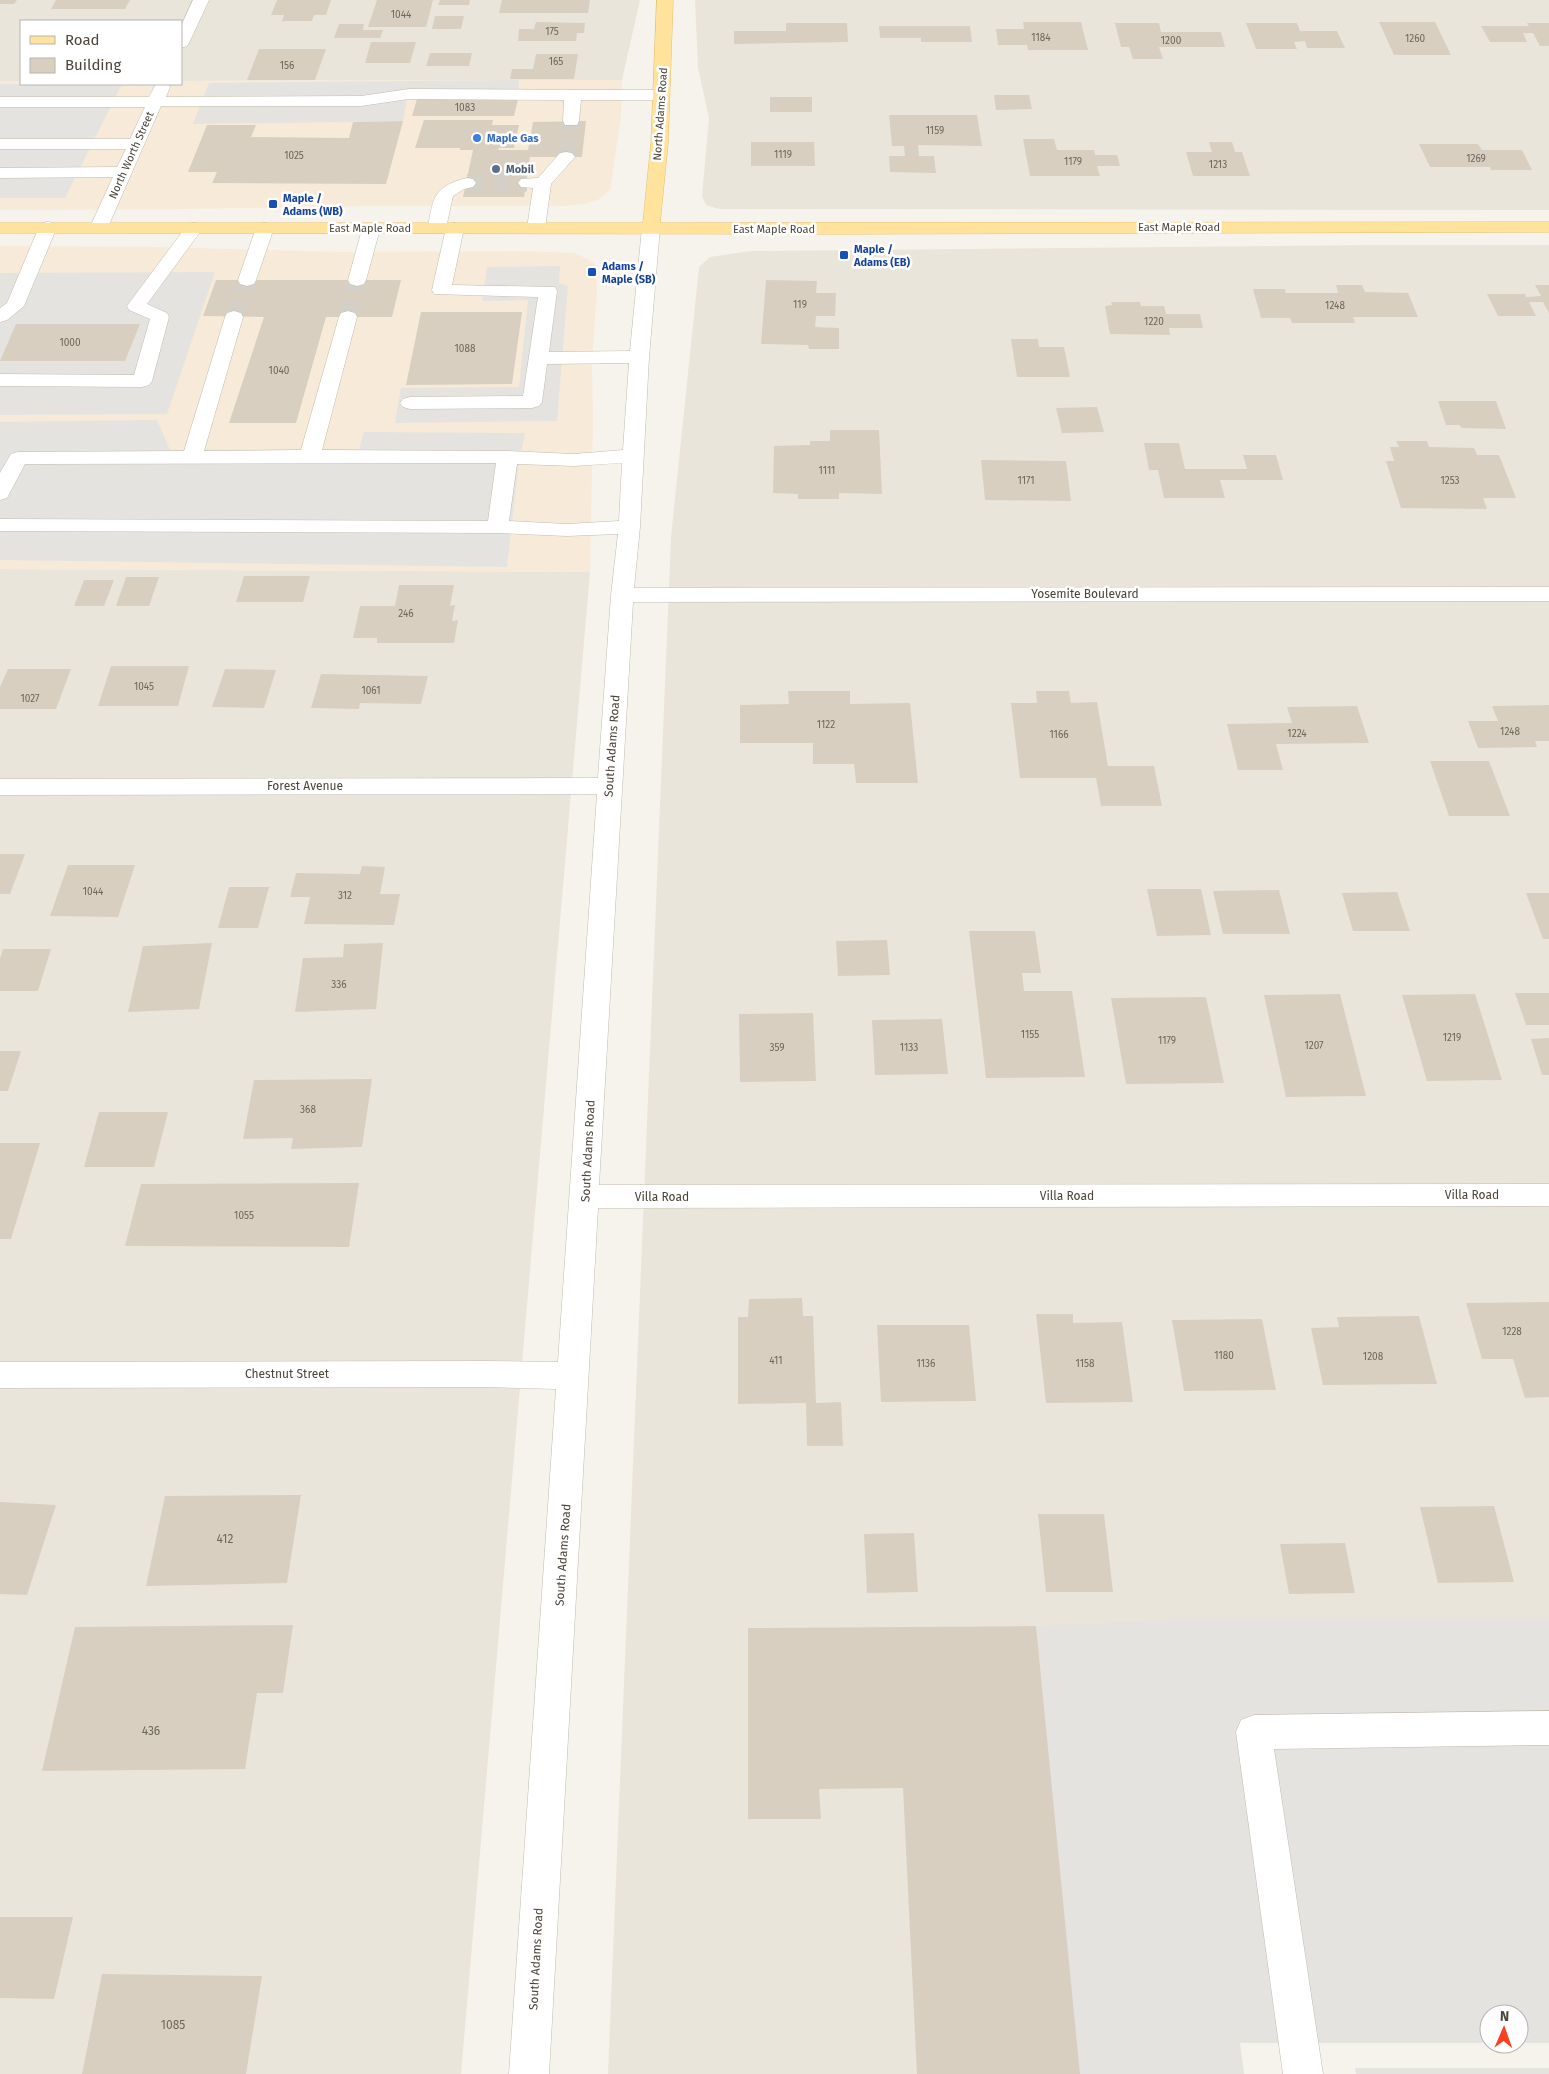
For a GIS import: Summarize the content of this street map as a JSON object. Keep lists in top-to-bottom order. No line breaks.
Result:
{"streets":{"main road":["North Adams Road","East Maple Road"],"street":["North Worth Street","Yosemite Boulevard","South Adams Road","Forest Avenue","Villa Road","Chestnut Street"]},"crossings":[["North Adams Road","East Maple Road"],["North Adams Road","South Adams Road"],["North Worth Street","East Maple Road"],["East Maple Road","South Adams Road"],["Yosemite Boulevard","South Adams Road"],["South Adams Road","Forest Avenue"],["South Adams Road","Villa Road"],["South Adams Road","Chestnut Street"]],"places":{"other":["Maple Gas","Mobil"],"transit":["Maple / Adams (WB)","Maple / Adams (EB)","Adams / Maple (SB)"]},"house_numbers":["1044","175","1184","1260","1200","165","156","1083","1159","1119","1025","1269","1179","1213","119","1248","1220","1000","1088","1040","1111","1171","1253","246","1045","1061","1027","1122","1248","1224","1166","1044","312","336","1155","1219","1179","1207","359","1133","368","1055","1228","1180","1208","411","1136","1158","412","436","1085"],"legend":["Road","Building"],"north":"top"}
